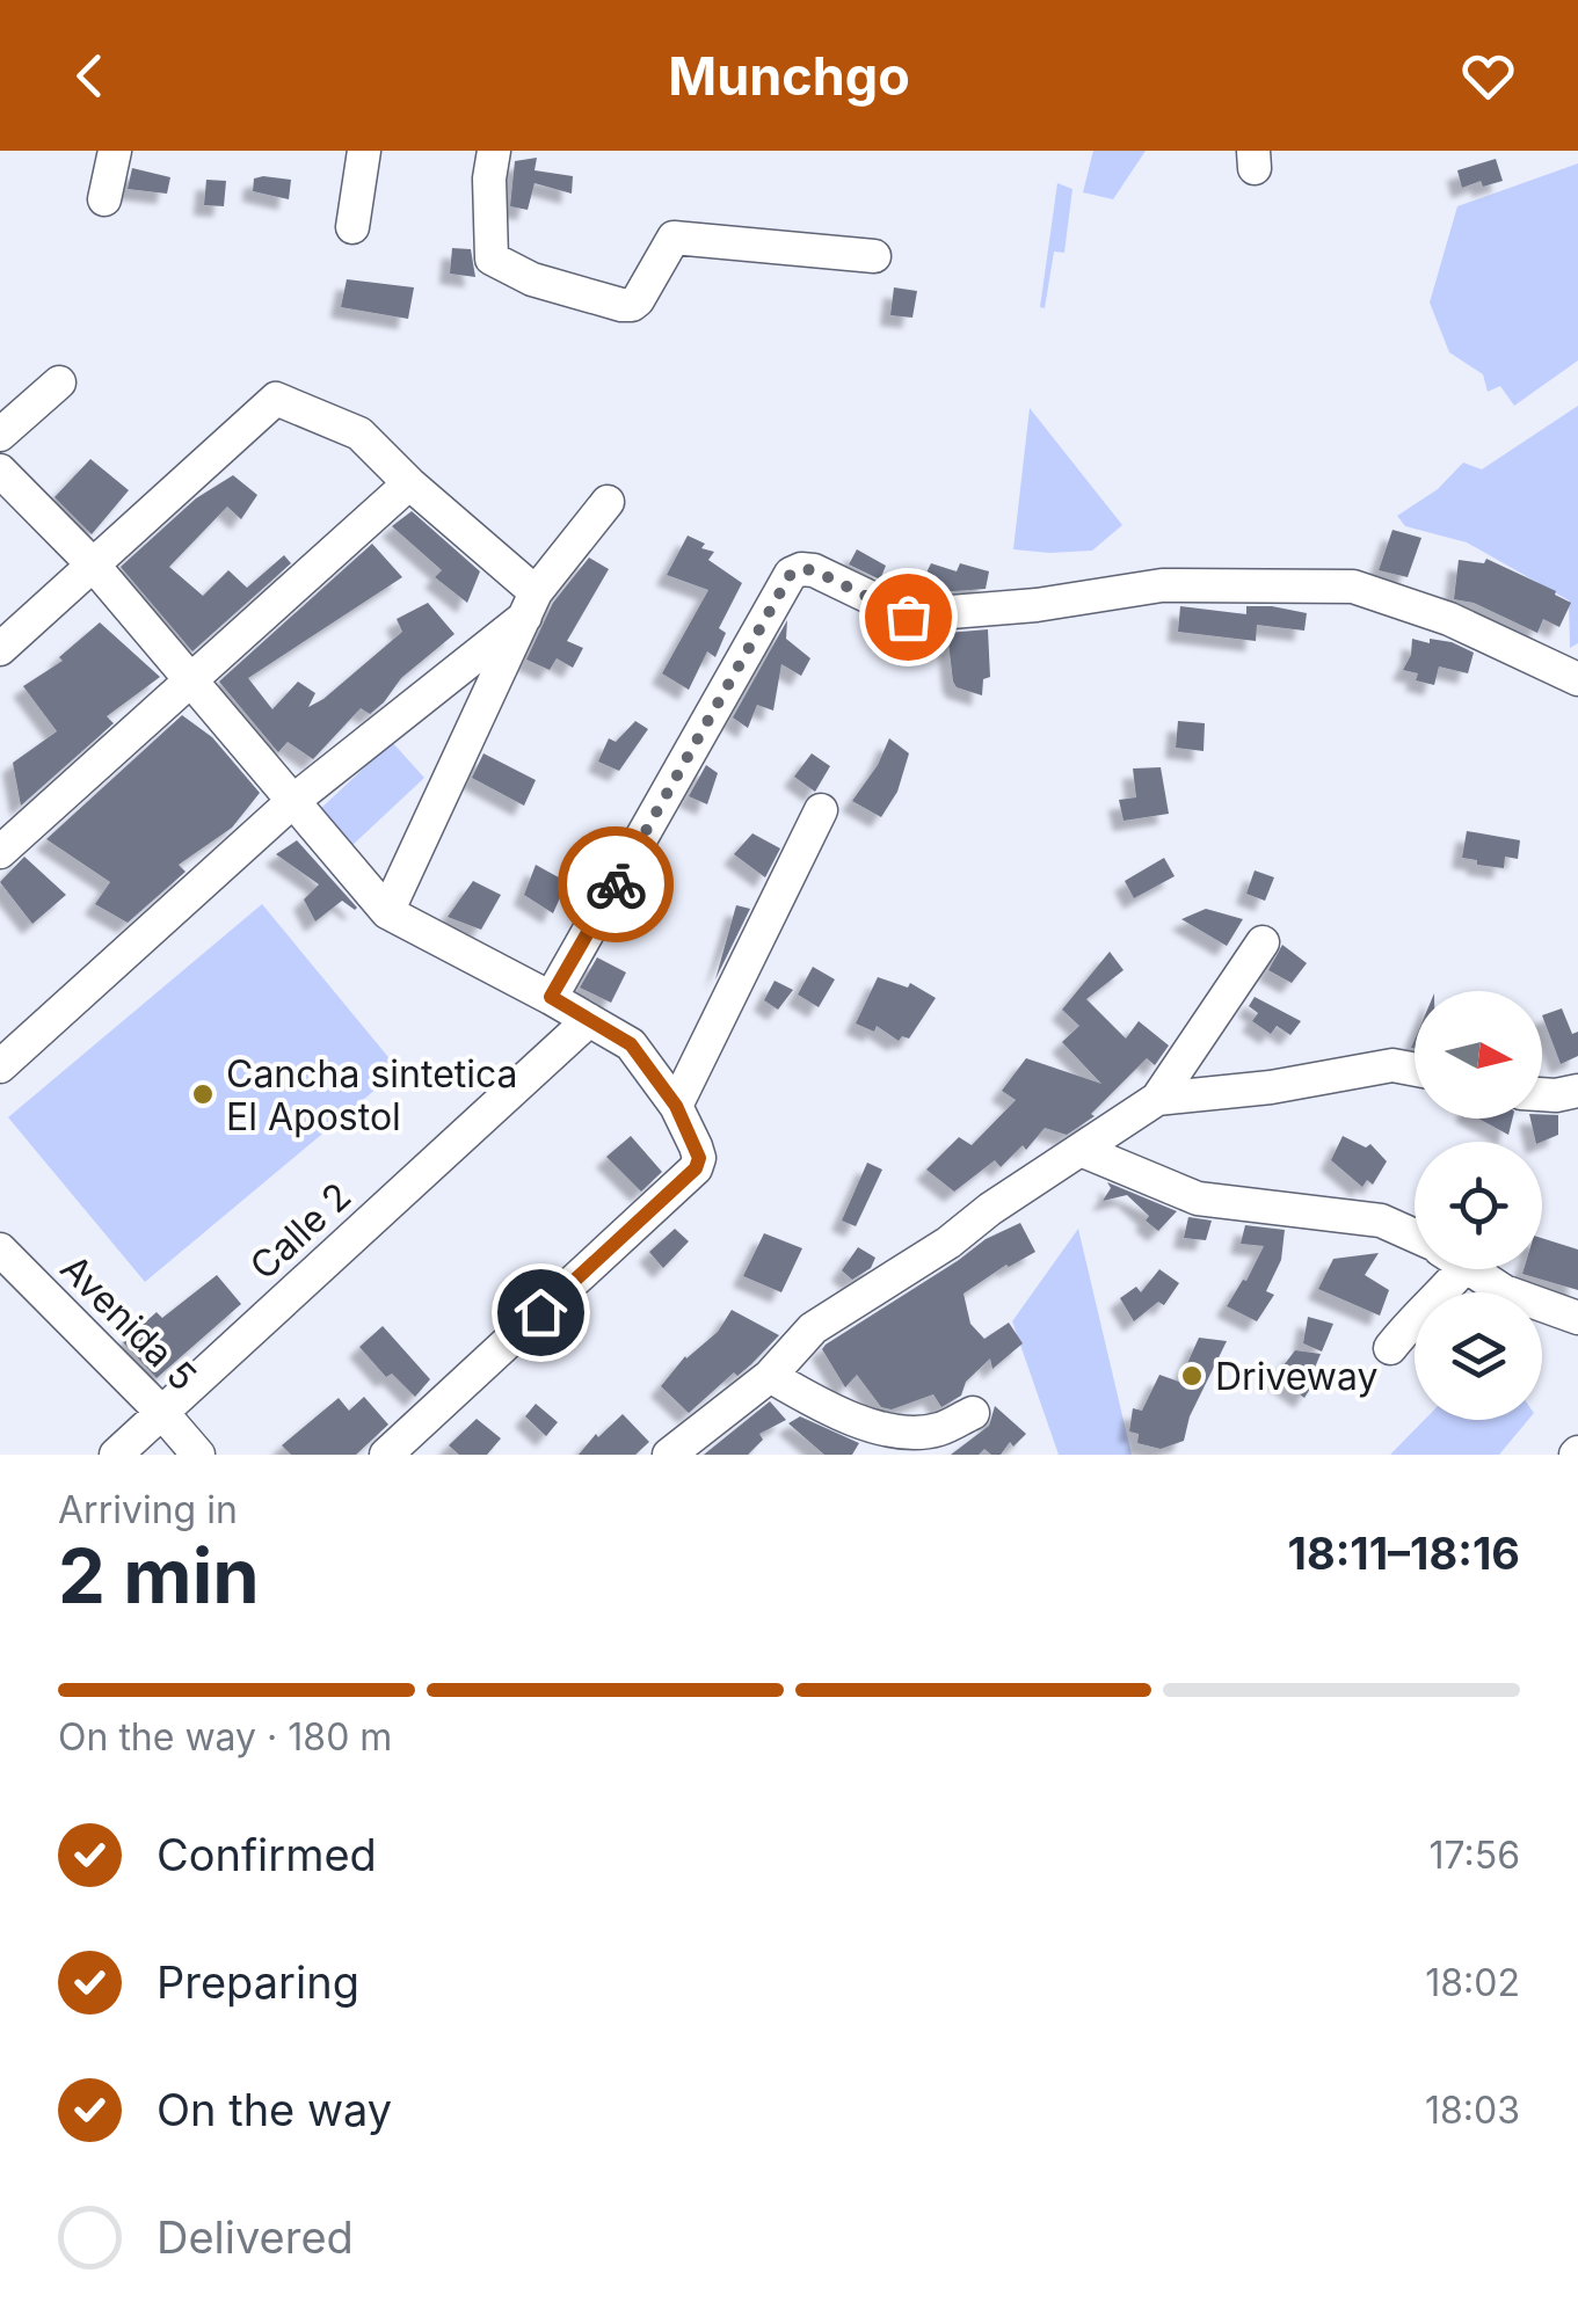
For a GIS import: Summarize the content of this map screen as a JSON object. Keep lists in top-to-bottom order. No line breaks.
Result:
{"streets":{"street":["Calle 2","Avenida 5"]},"crossings":[["Calle 2","Avenida 5"]],"places":["Cancha sintetica El Apostol","Driveway"],"north":"right","page":{"header":"Munchgo","heading":["2 min","Arriving in","18:11–18:16"],"bar":"On the way · 180 m","list":[["Confirmed","17:56"],["Preparing","18:02"],["On the way","18:03"],"Delivered"]}}
